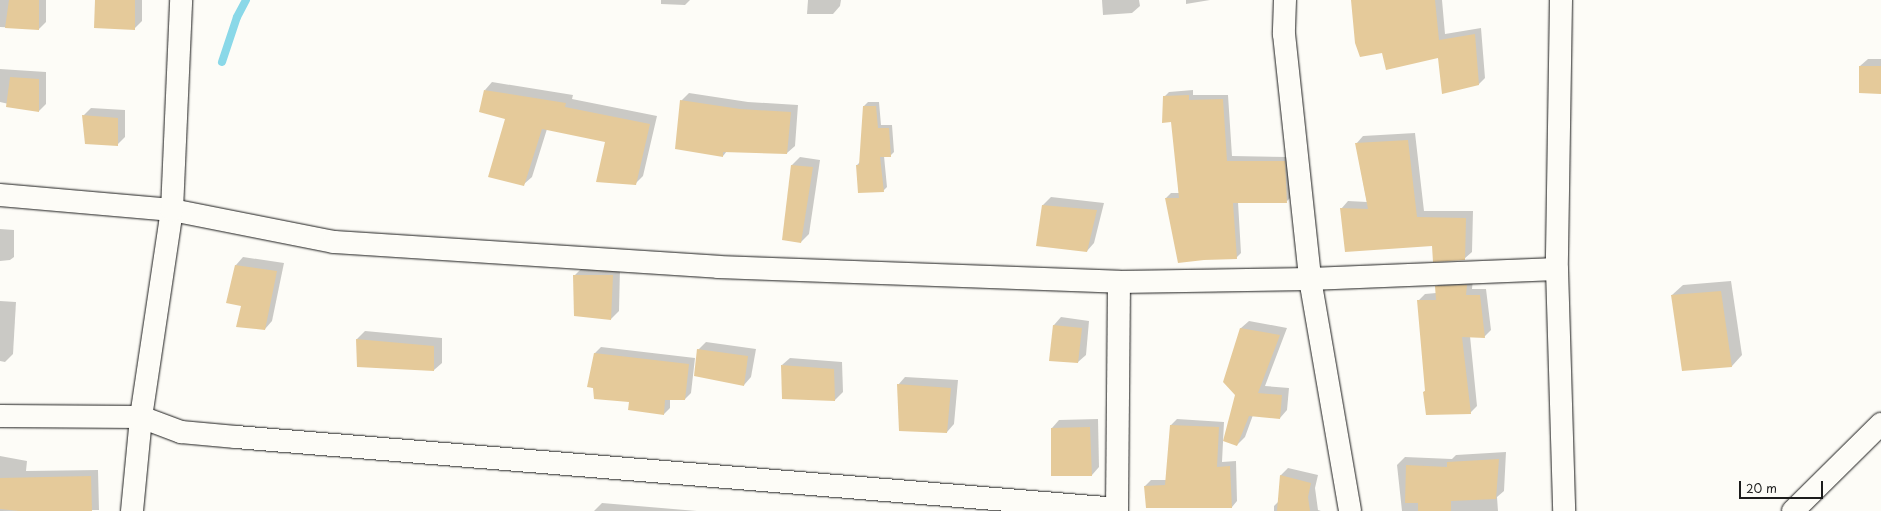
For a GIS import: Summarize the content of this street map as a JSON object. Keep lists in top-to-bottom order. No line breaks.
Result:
{"scale_bar":"20 m"}
